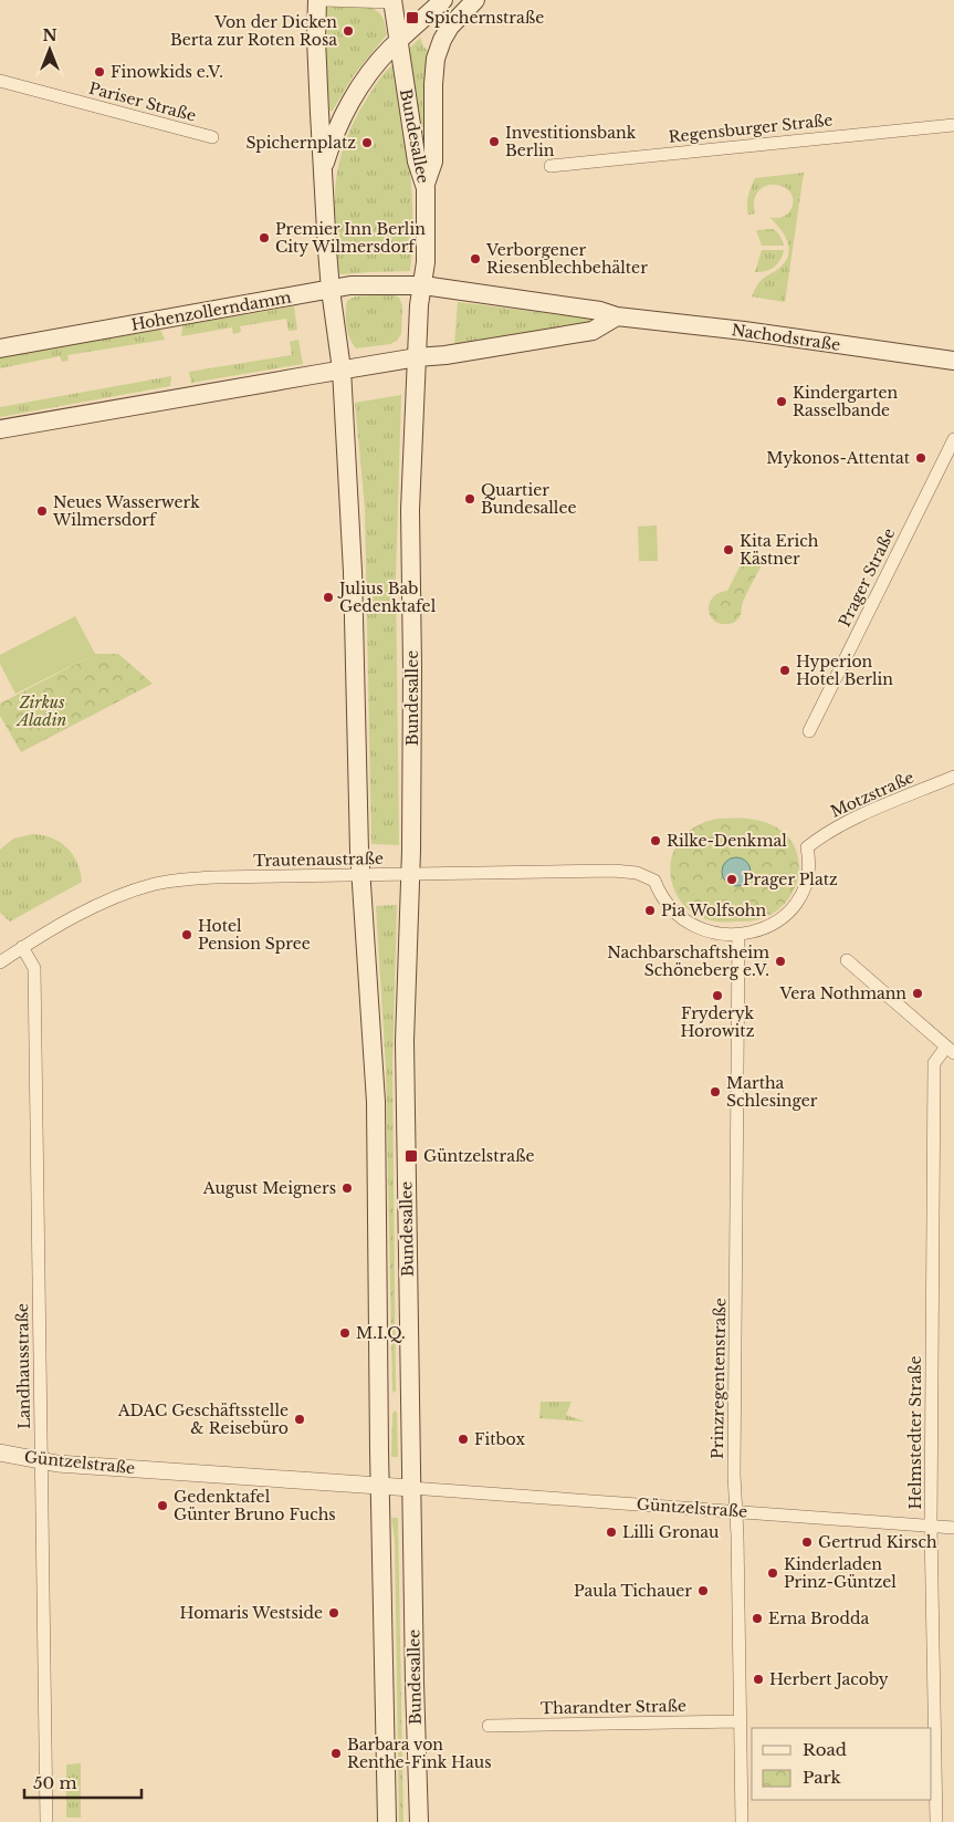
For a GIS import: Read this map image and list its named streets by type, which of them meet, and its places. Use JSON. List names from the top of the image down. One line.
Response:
{"streets":{"main road":["Bundesallee","Hohenzollerndamm","Nachodstraße"],"street":["Pariser Straße","Regensburger Straße","Prager Straße","Motzstraße","Trautenaustraße","Landhausstraße","Prinzregentenstraße","Helmstedter Straße","Güntzelstraße","Tharandter Straße"]},"crossings":[["Bundesallee","Hohenzollerndamm"],["Bundesallee","Nachodstraße"],["Bundesallee","Trautenaustraße"],["Bundesallee","Güntzelstraße"],["Hohenzollerndamm","Nachodstraße"],["Motzstraße","Trautenaustraße"],["Motzstraße","Prinzregentenstraße"],["Trautenaustraße","Landhausstraße"],["Trautenaustraße","Prinzregentenstraße"],["Landhausstraße","Güntzelstraße"],["Prinzregentenstraße","Güntzelstraße"],["Prinzregentenstraße","Tharandter Straße"],["Helmstedter Straße","Güntzelstraße"]],"parks":["Zirkus Aladin"],"places":{"transit":["Spichernstraße","Güntzelstraße"],"other":["Von der Dicken Berta zur Roten Rosa","Finowkids e.V.","Investitionsbank Berlin","Spichernplatz","Premier Inn Berlin City Wilmersdorf","Verborgener Riesenblechbehälter","Kindergarten Rasselbande","Mykonos-Attentat","Quartier Bundesallee","Neues Wasserwerk Wilmersdorf","Kita Erich Kästner","Julius Bab Gedenktafel","Hyperion Hotel Berlin","Rilke-Denkmal","Prager Platz","Pia Wolfsohn","Hotel Pension Spree","Nachbarschaftsheim Schöneberg e.V.","Vera Nothmann","Fryderyk Horowitz","Martha Schlesinger","August Meigners","M.I.Q.","ADAC Geschäftsstelle & Reisebüro","Fitbox","Gedenktafel Günter Bruno Fuchs","Lilli Gronau","Gertrud Kirsch","Kinderladen Prinz-Güntzel","Paula Tichauer","Homaris Westside","Erna Brodda","Herbert Jacoby","Barbara von Renthe-Fink Haus"]},"legend":["Road","Park"],"scale_bar":"50 m","north":"top"}
